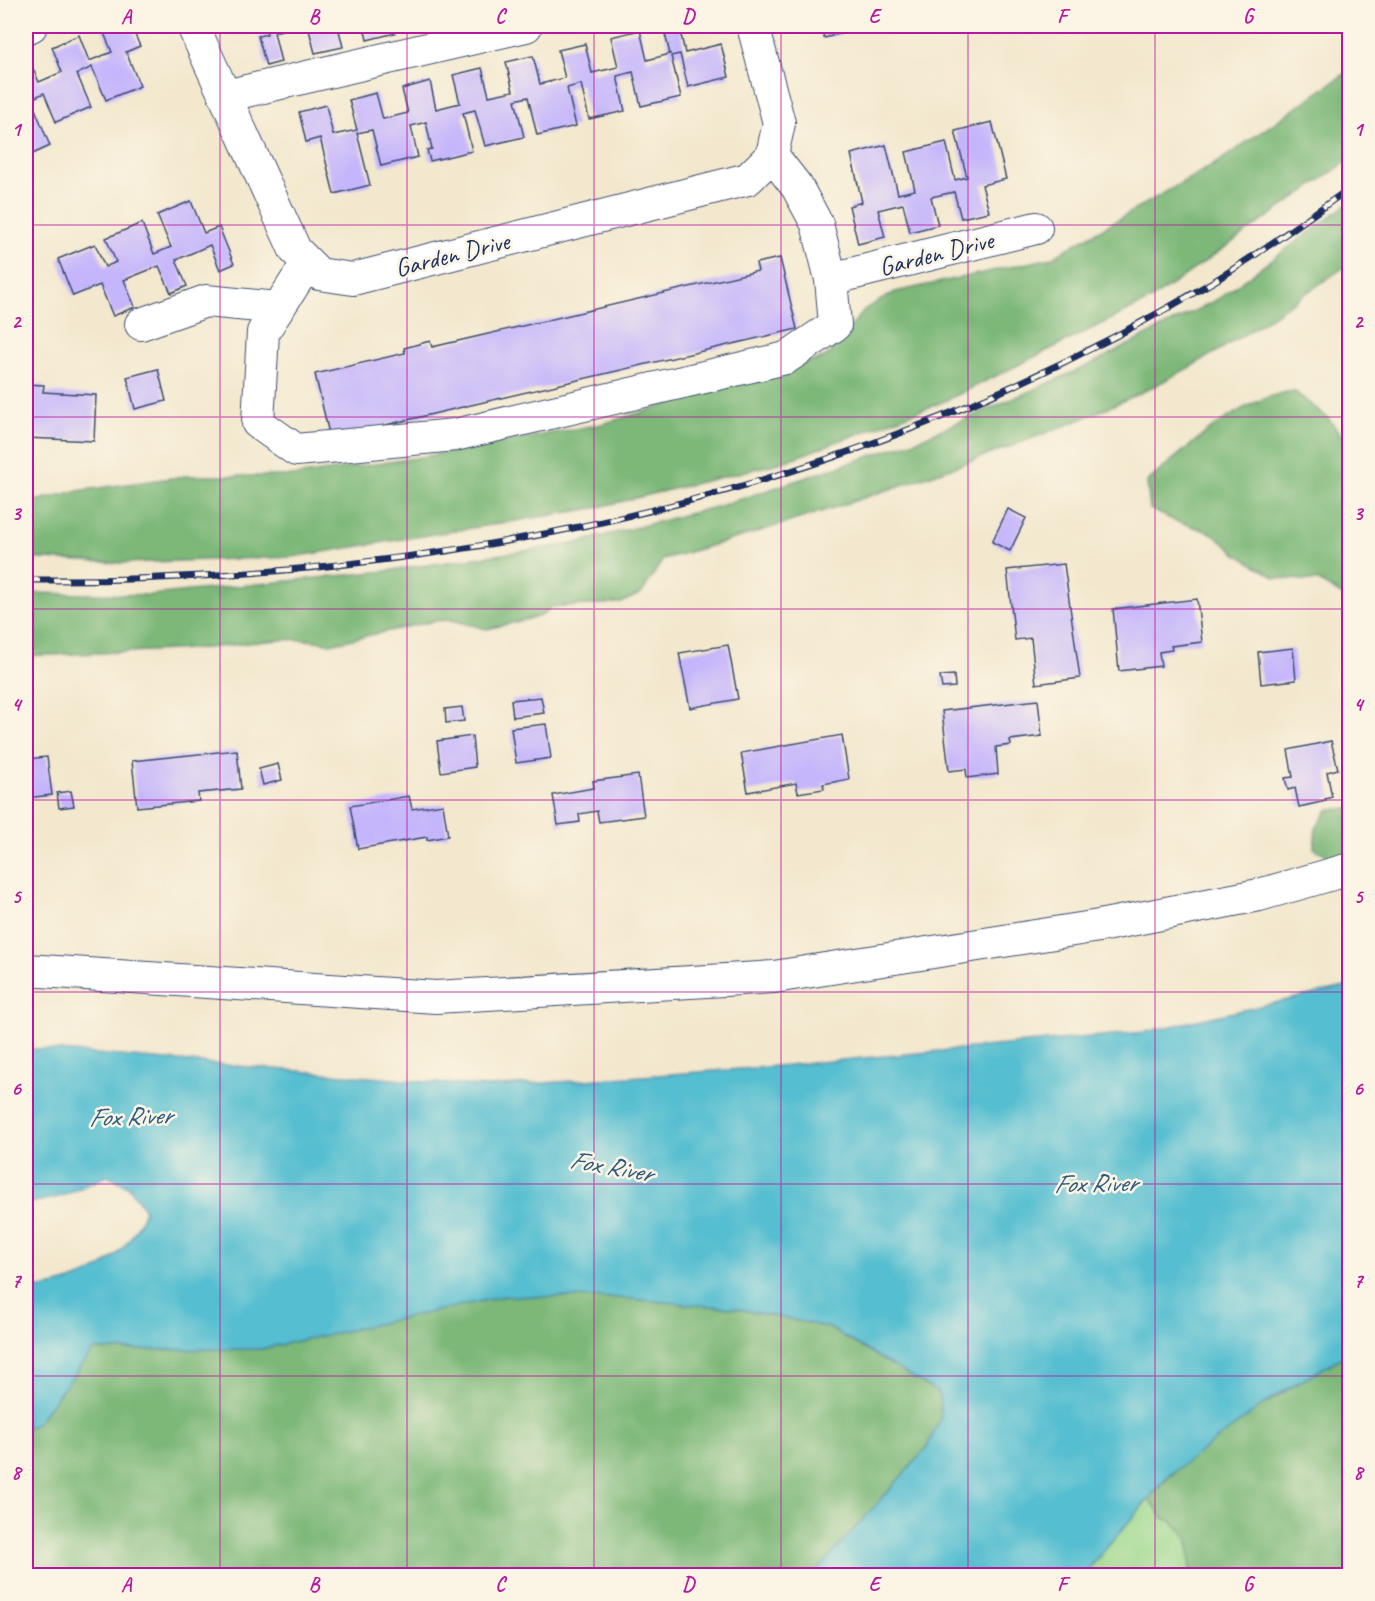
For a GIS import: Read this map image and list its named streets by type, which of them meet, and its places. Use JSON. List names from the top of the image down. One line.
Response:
{"streets":{"street":["Garden Drive"]},"water":["Fox River"],"grid":{"columns":["A","B","C","D","E","F","G"],"rows":["1","2","3","4","5","6","7","8"]}}
